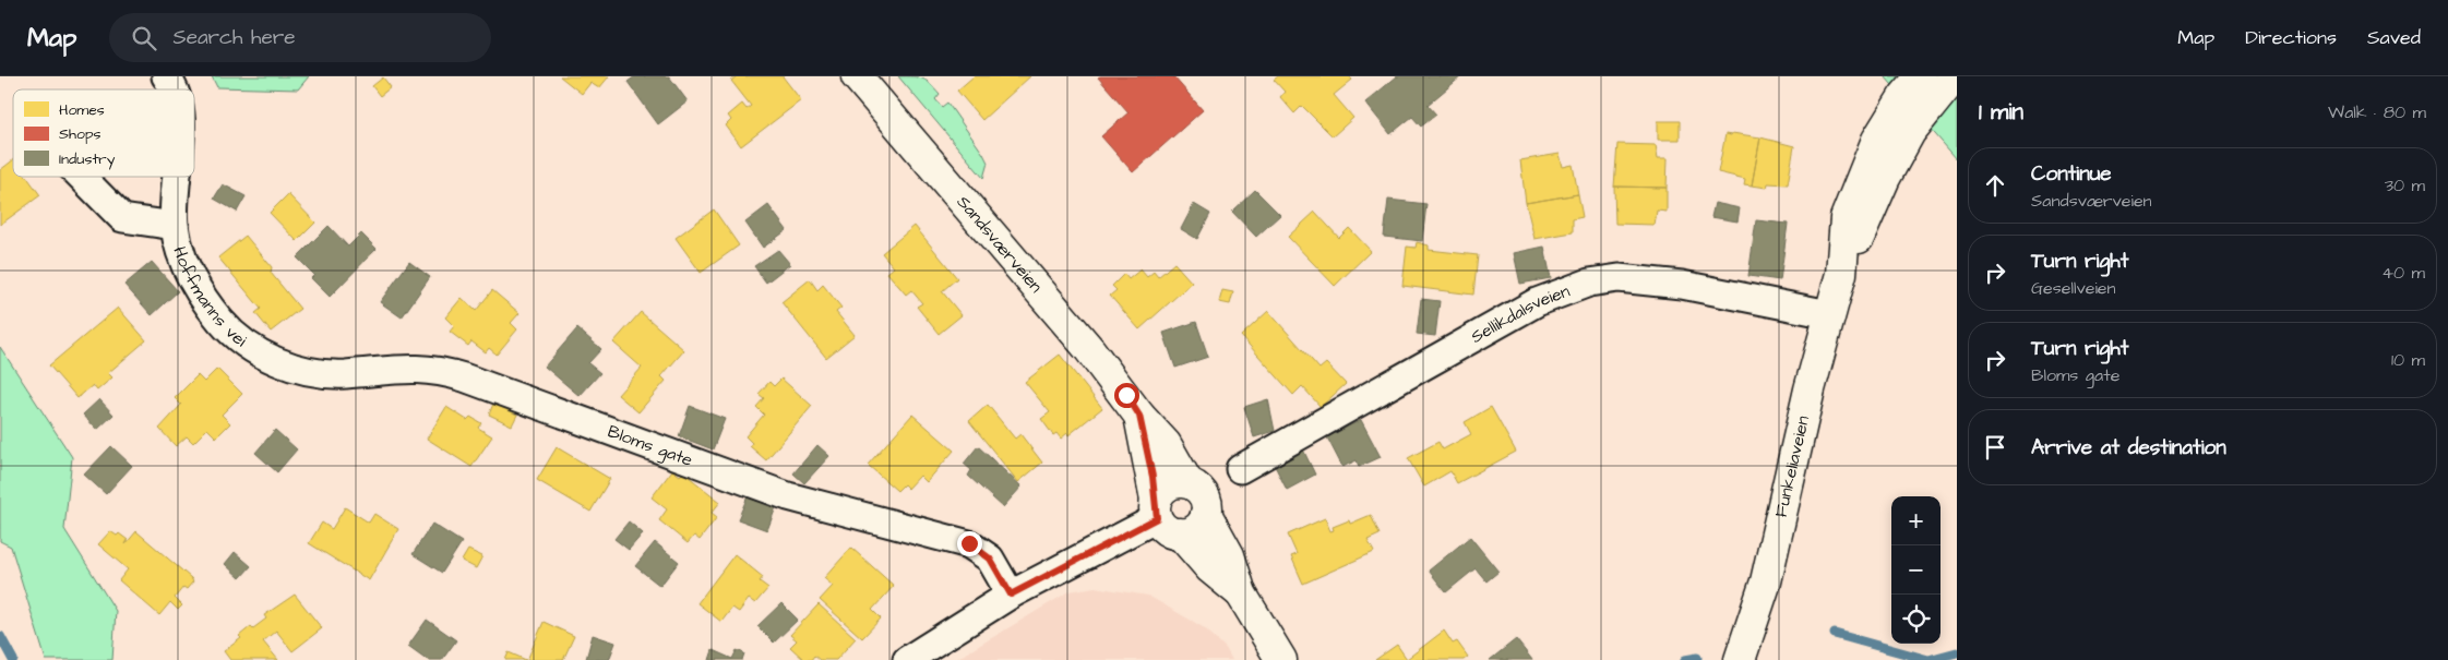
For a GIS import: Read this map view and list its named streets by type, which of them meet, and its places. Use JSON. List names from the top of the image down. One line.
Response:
{"streets":{"street":["Sandsværveien","Hoffmanns vei","Sellikdalsveien","Bloms gate","Funkeliaveien"]},"crossings":[["Hoffmanns vei","Bloms gate"],["Sellikdalsveien","Funkeliaveien"]],"legend":["Homes","Shops","Industry"],"page":{"header":"Map","search":"Search here","nav":["Map","Directions","Saved"],"heading":["1 min","Walk · 80 m"],"list":[["Continue","Sandsværveien","30 m"],["Turn right","Gesellveien","40 m"],["Turn right","Bloms gate","10 m"],"Arrive at destination"],"map_buttons":["+","−"]}}
